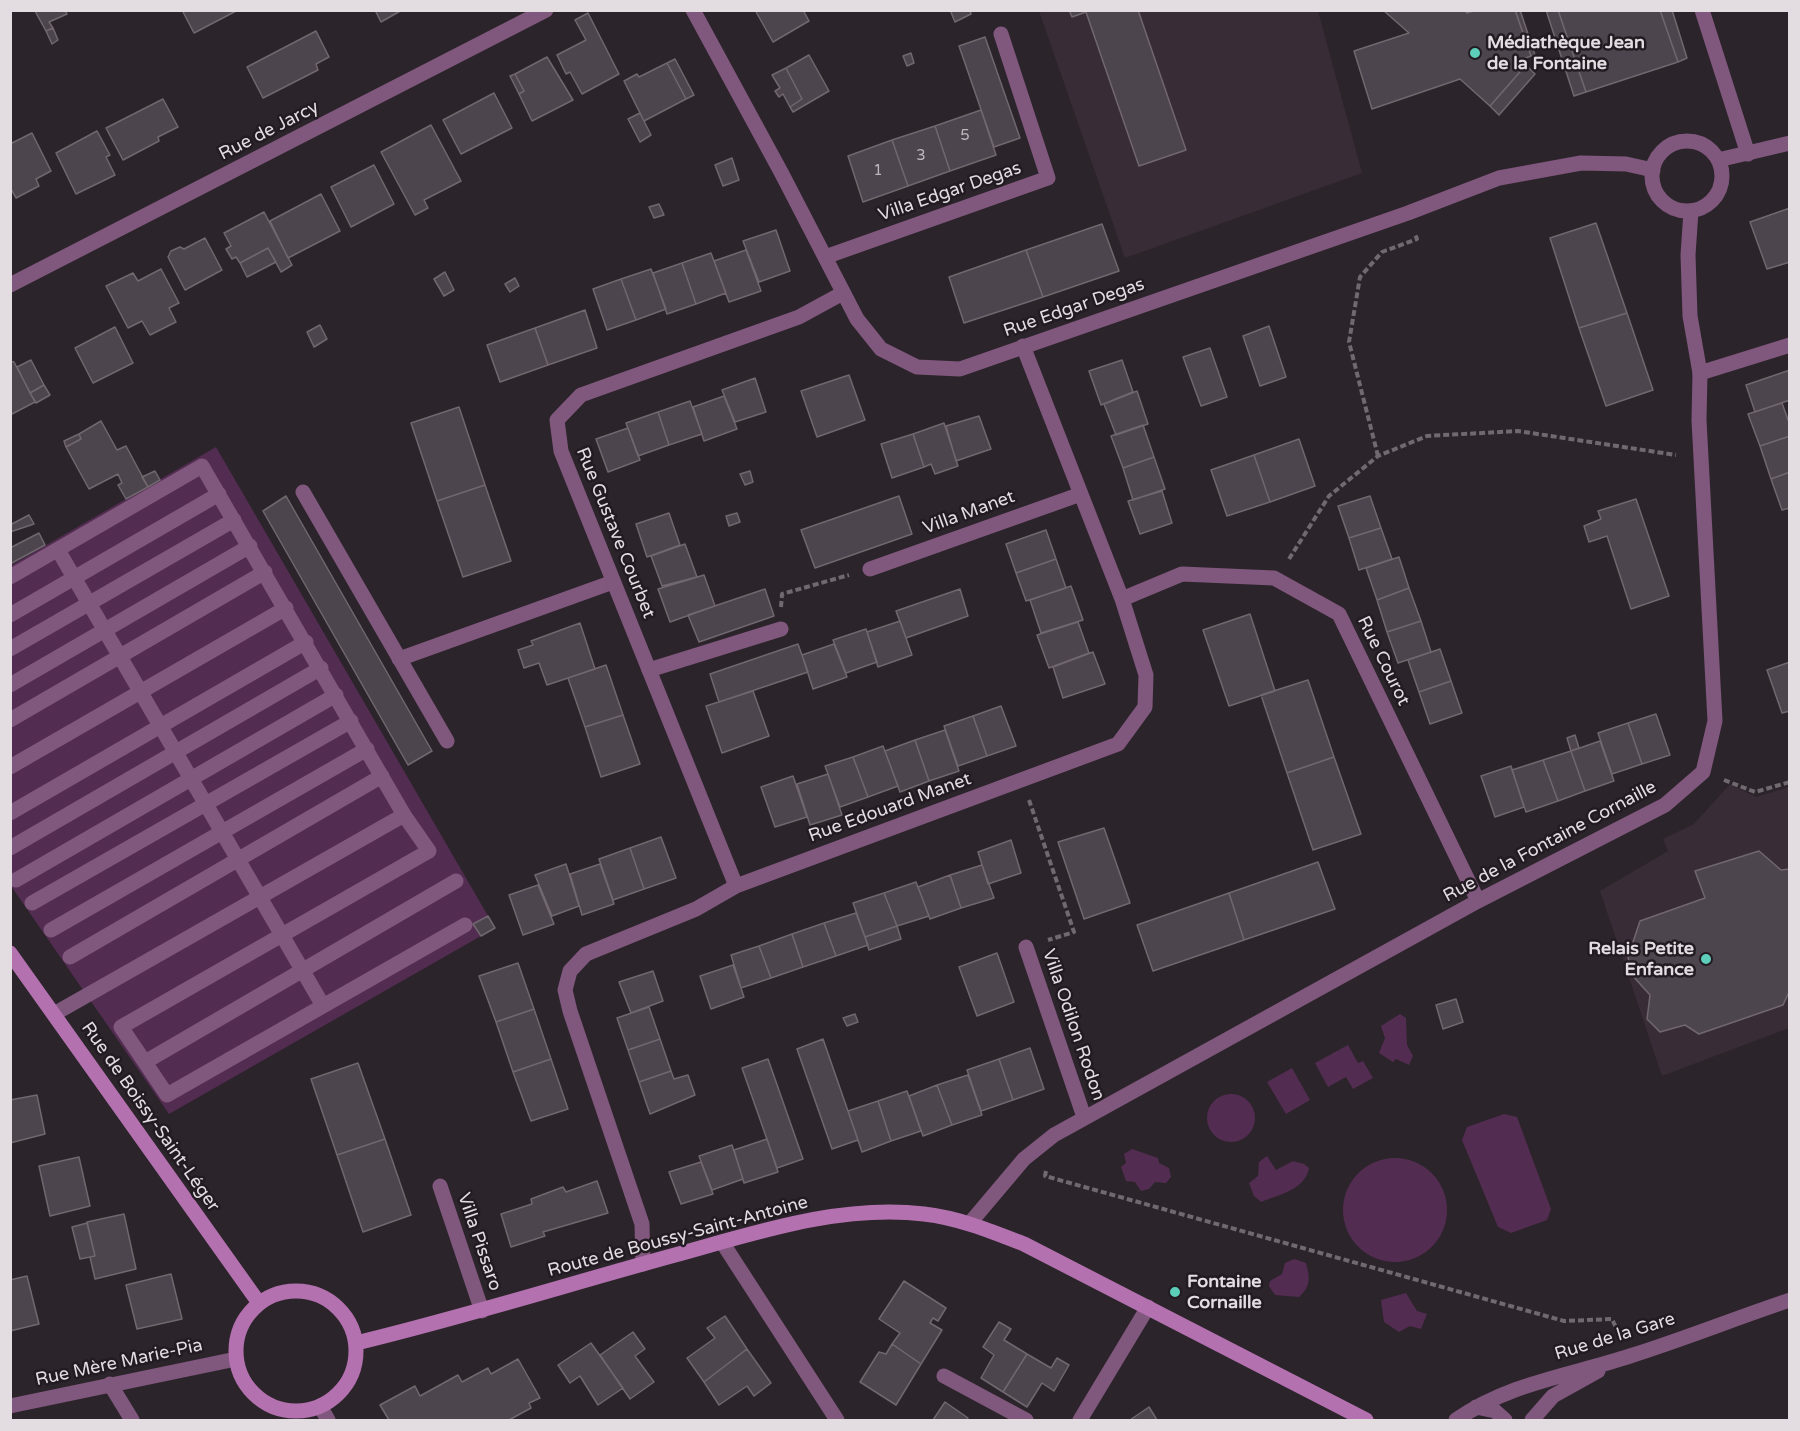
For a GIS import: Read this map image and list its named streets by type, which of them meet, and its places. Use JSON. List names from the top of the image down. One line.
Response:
{"streets":{"main road":["Rue de Boissy-Saint-Léger","Route de Boussy-Saint-Antoine"],"street":["Rue de Jarcy","Villa Edgar Degas","Rue Edgar Degas","Villa Manet","Rue Gustave Courbet","Rue Courot","Rue Edouard Manet","Rue de la Fontaine Cornaille","Villa Odilon Rodon","Villa Pissaro","Rue de la Gare","Rue Mère Marie-Pia"]},"crossings":[["Villa Edgar Degas","Rue Edgar Degas"],["Rue Edgar Degas","Rue Gustave Courbet"],["Rue Edgar Degas","Rue Edouard Manet"],["Villa Manet","Rue Edouard Manet"],["Rue Gustave Courbet","Rue Edouard Manet"],["Rue Courot","Rue Edouard Manet"],["Rue Courot","Rue de la Fontaine Cornaille"],["Rue Edouard Manet","Route de Boussy-Saint-Antoine"],["Rue de la Fontaine Cornaille","Villa Odilon Rodon"],["Rue de la Fontaine Cornaille","Route de Boussy-Saint-Antoine"],["Rue de Boissy-Saint-Léger","Route de Boussy-Saint-Antoine"],["Rue de Boissy-Saint-Léger","Rue Mère Marie-Pia"],["Route de Boussy-Saint-Antoine","Villa Pissaro"],["Route de Boussy-Saint-Antoine","Rue Mère Marie-Pia"]],"places":["Médiathèque Jean de la Fontaine","Relais Petite Enfance","Fontaine Cornaille"],"house_numbers":["5","3","1"]}
